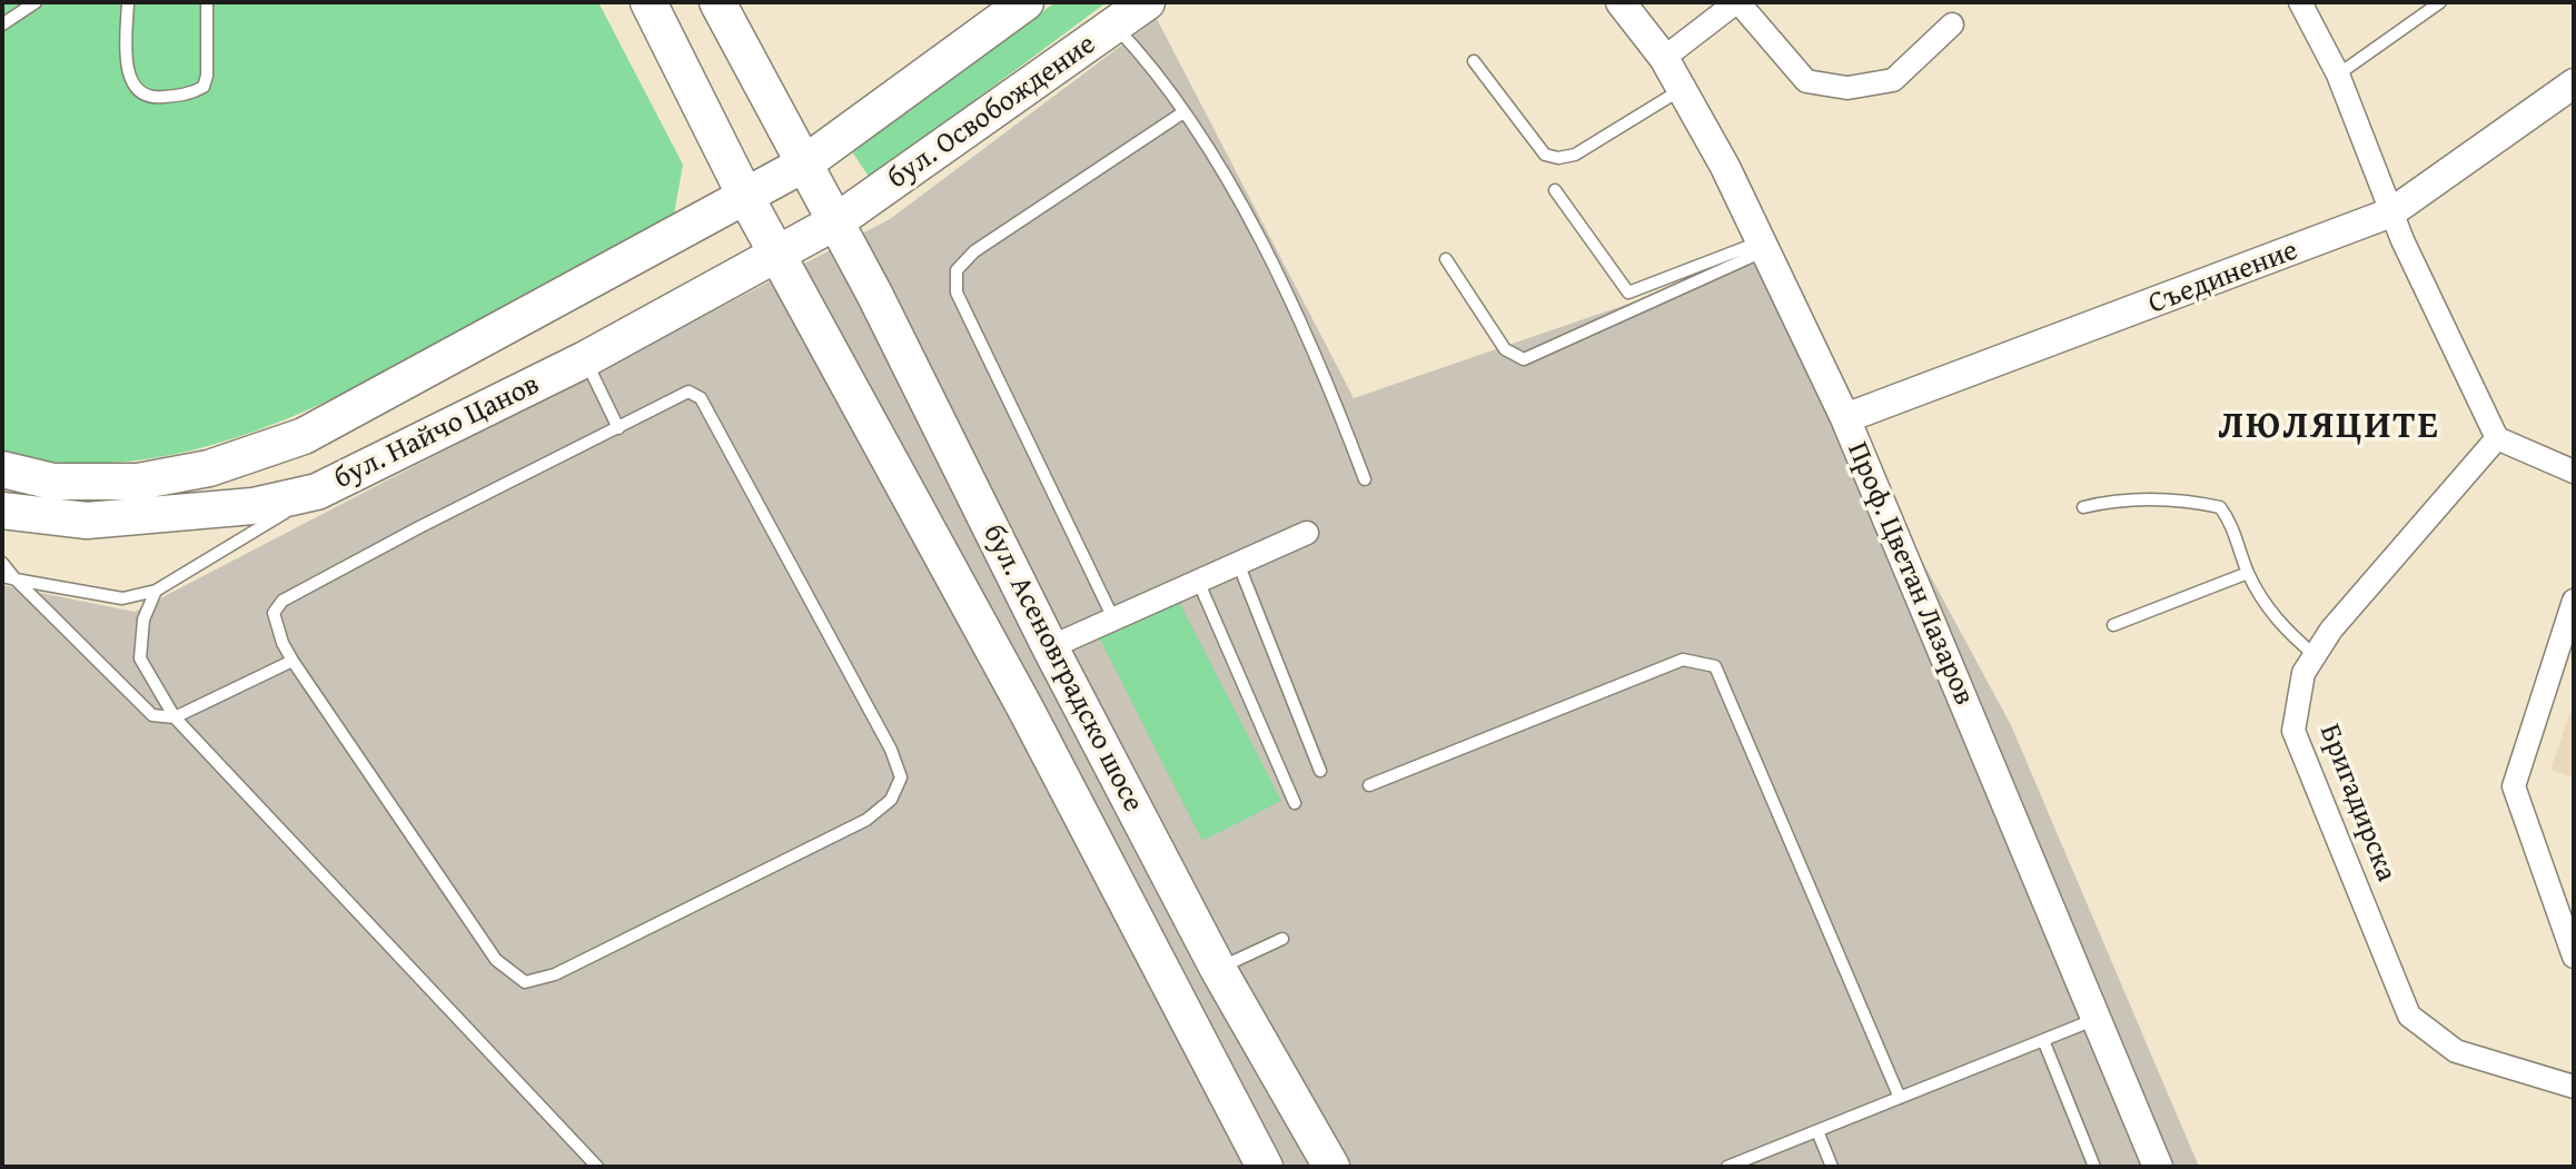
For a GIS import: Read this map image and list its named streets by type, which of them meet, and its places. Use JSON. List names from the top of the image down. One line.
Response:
{"streets":{"main road":["бул. Освобождение","бул. Найчо Цанов","бул. Асеновградско шосе"],"street":["Съединение","Проф. Цветан Лазаров","Бригадирска"]},"crossings":[["бул. Освобождение","бул. Найчо Цанов"],["бул. Освобождение","бул. Асеновградско шосе"],["Съединение","Проф. Цветан Лазаров"],["бул. Найчо Цанов","бул. Асеновградско шосе"]],"districts":["ЛЮЛЯЦИТЕ"]}
